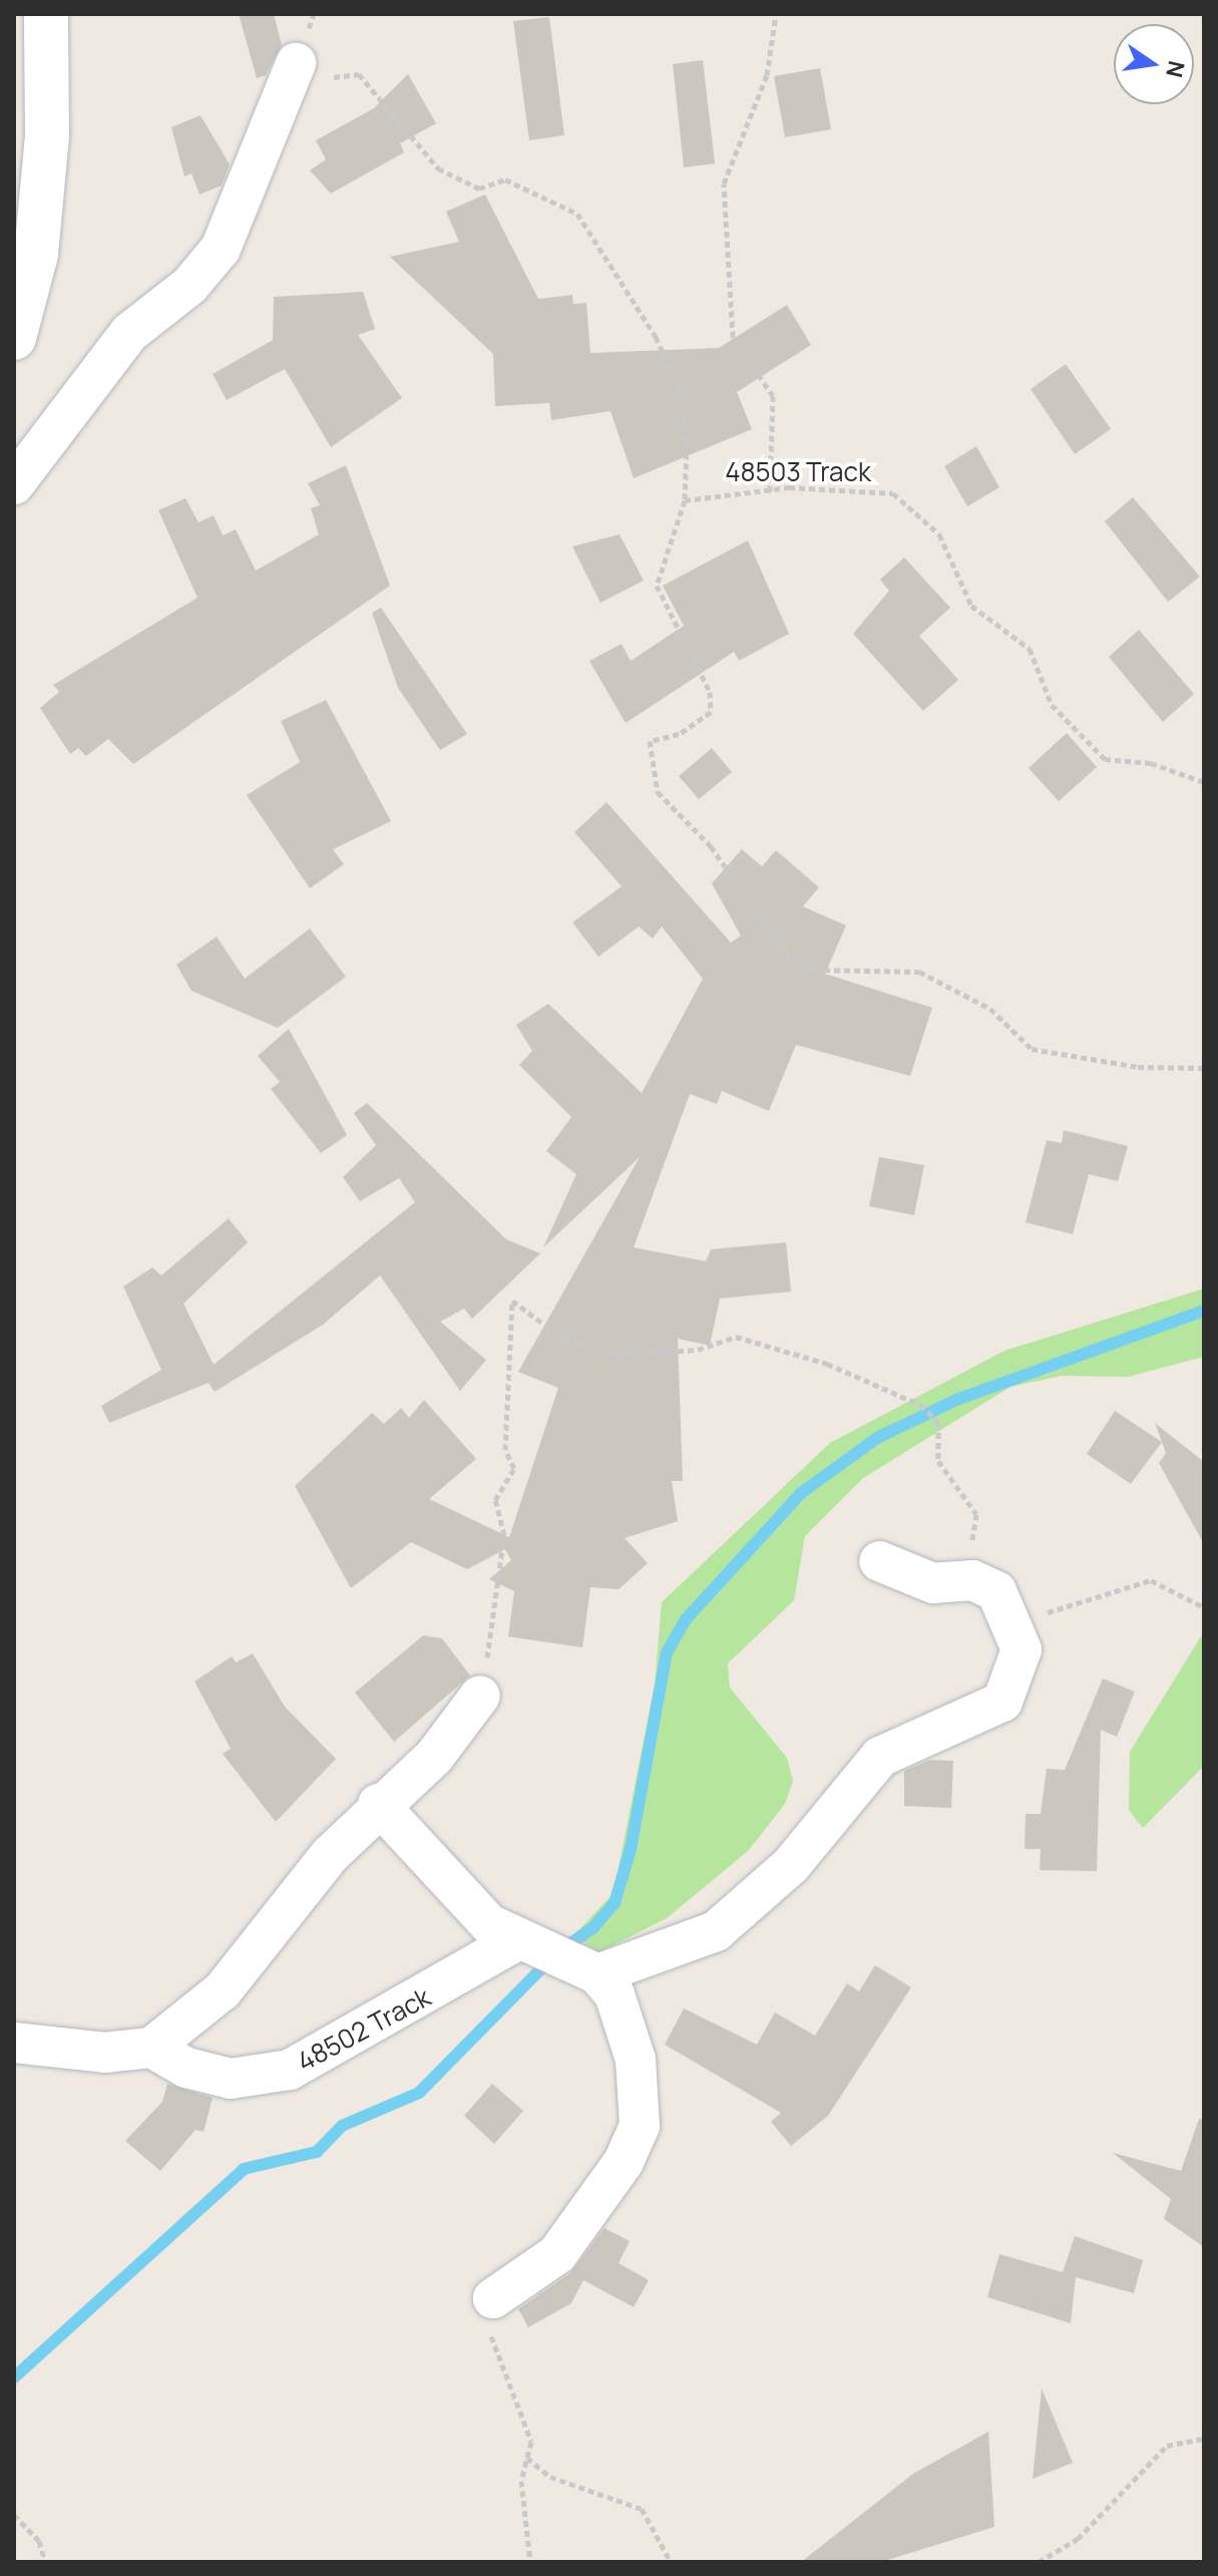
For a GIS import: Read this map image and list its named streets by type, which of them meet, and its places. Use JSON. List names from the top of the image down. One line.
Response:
{"streets":{"street":["48502 Track"],"path":["48503 Track"]},"north":"right"}
